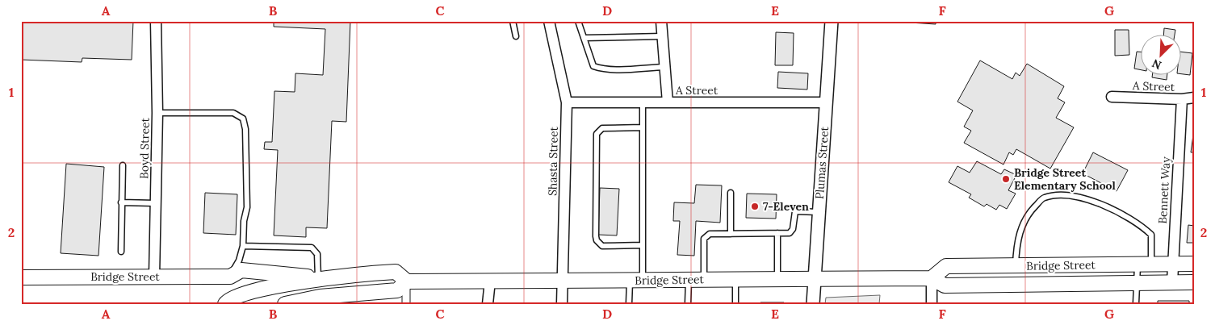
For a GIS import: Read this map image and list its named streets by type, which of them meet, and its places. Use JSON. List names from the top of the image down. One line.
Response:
{"streets":{"main road":["Bridge Street"],"street":["A Street","Boyd Street","Shasta Street","Plumas Street","Bennett Way"]},"crossings":[["A Street","Shasta Street"],["A Street","Plumas Street"],["A Street","Bennett Way"],["Boyd Street","Bridge Street"],["Shasta Street","Bridge Street"],["Plumas Street","Bridge Street"],["Bennett Way","Bridge Street"]],"places":["Bridge Street Elementary School","7-Eleven"],"north":"bottom left","grid":{"columns":["A","B","C","D","E","F","G"],"rows":["1","2"]}}
